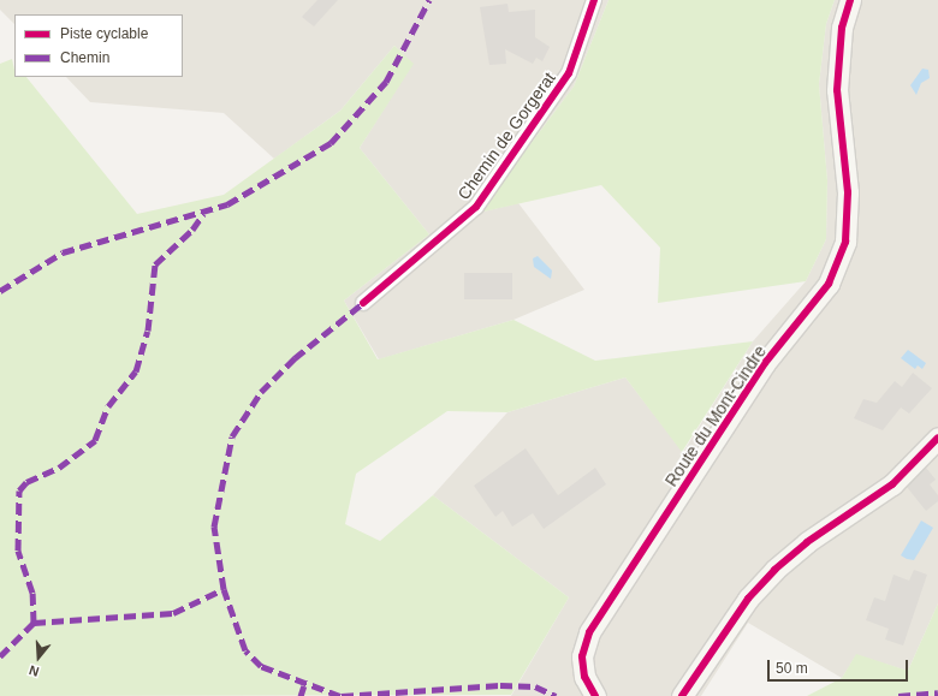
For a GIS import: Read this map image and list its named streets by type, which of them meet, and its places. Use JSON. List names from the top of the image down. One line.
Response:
{"streets":{"street":["Chemin de Gorgerat","Route du Mont-Cindre"]},"legend":["Piste cyclable","Chemin"],"scale_bar":"50 m","north":"bottom"}
